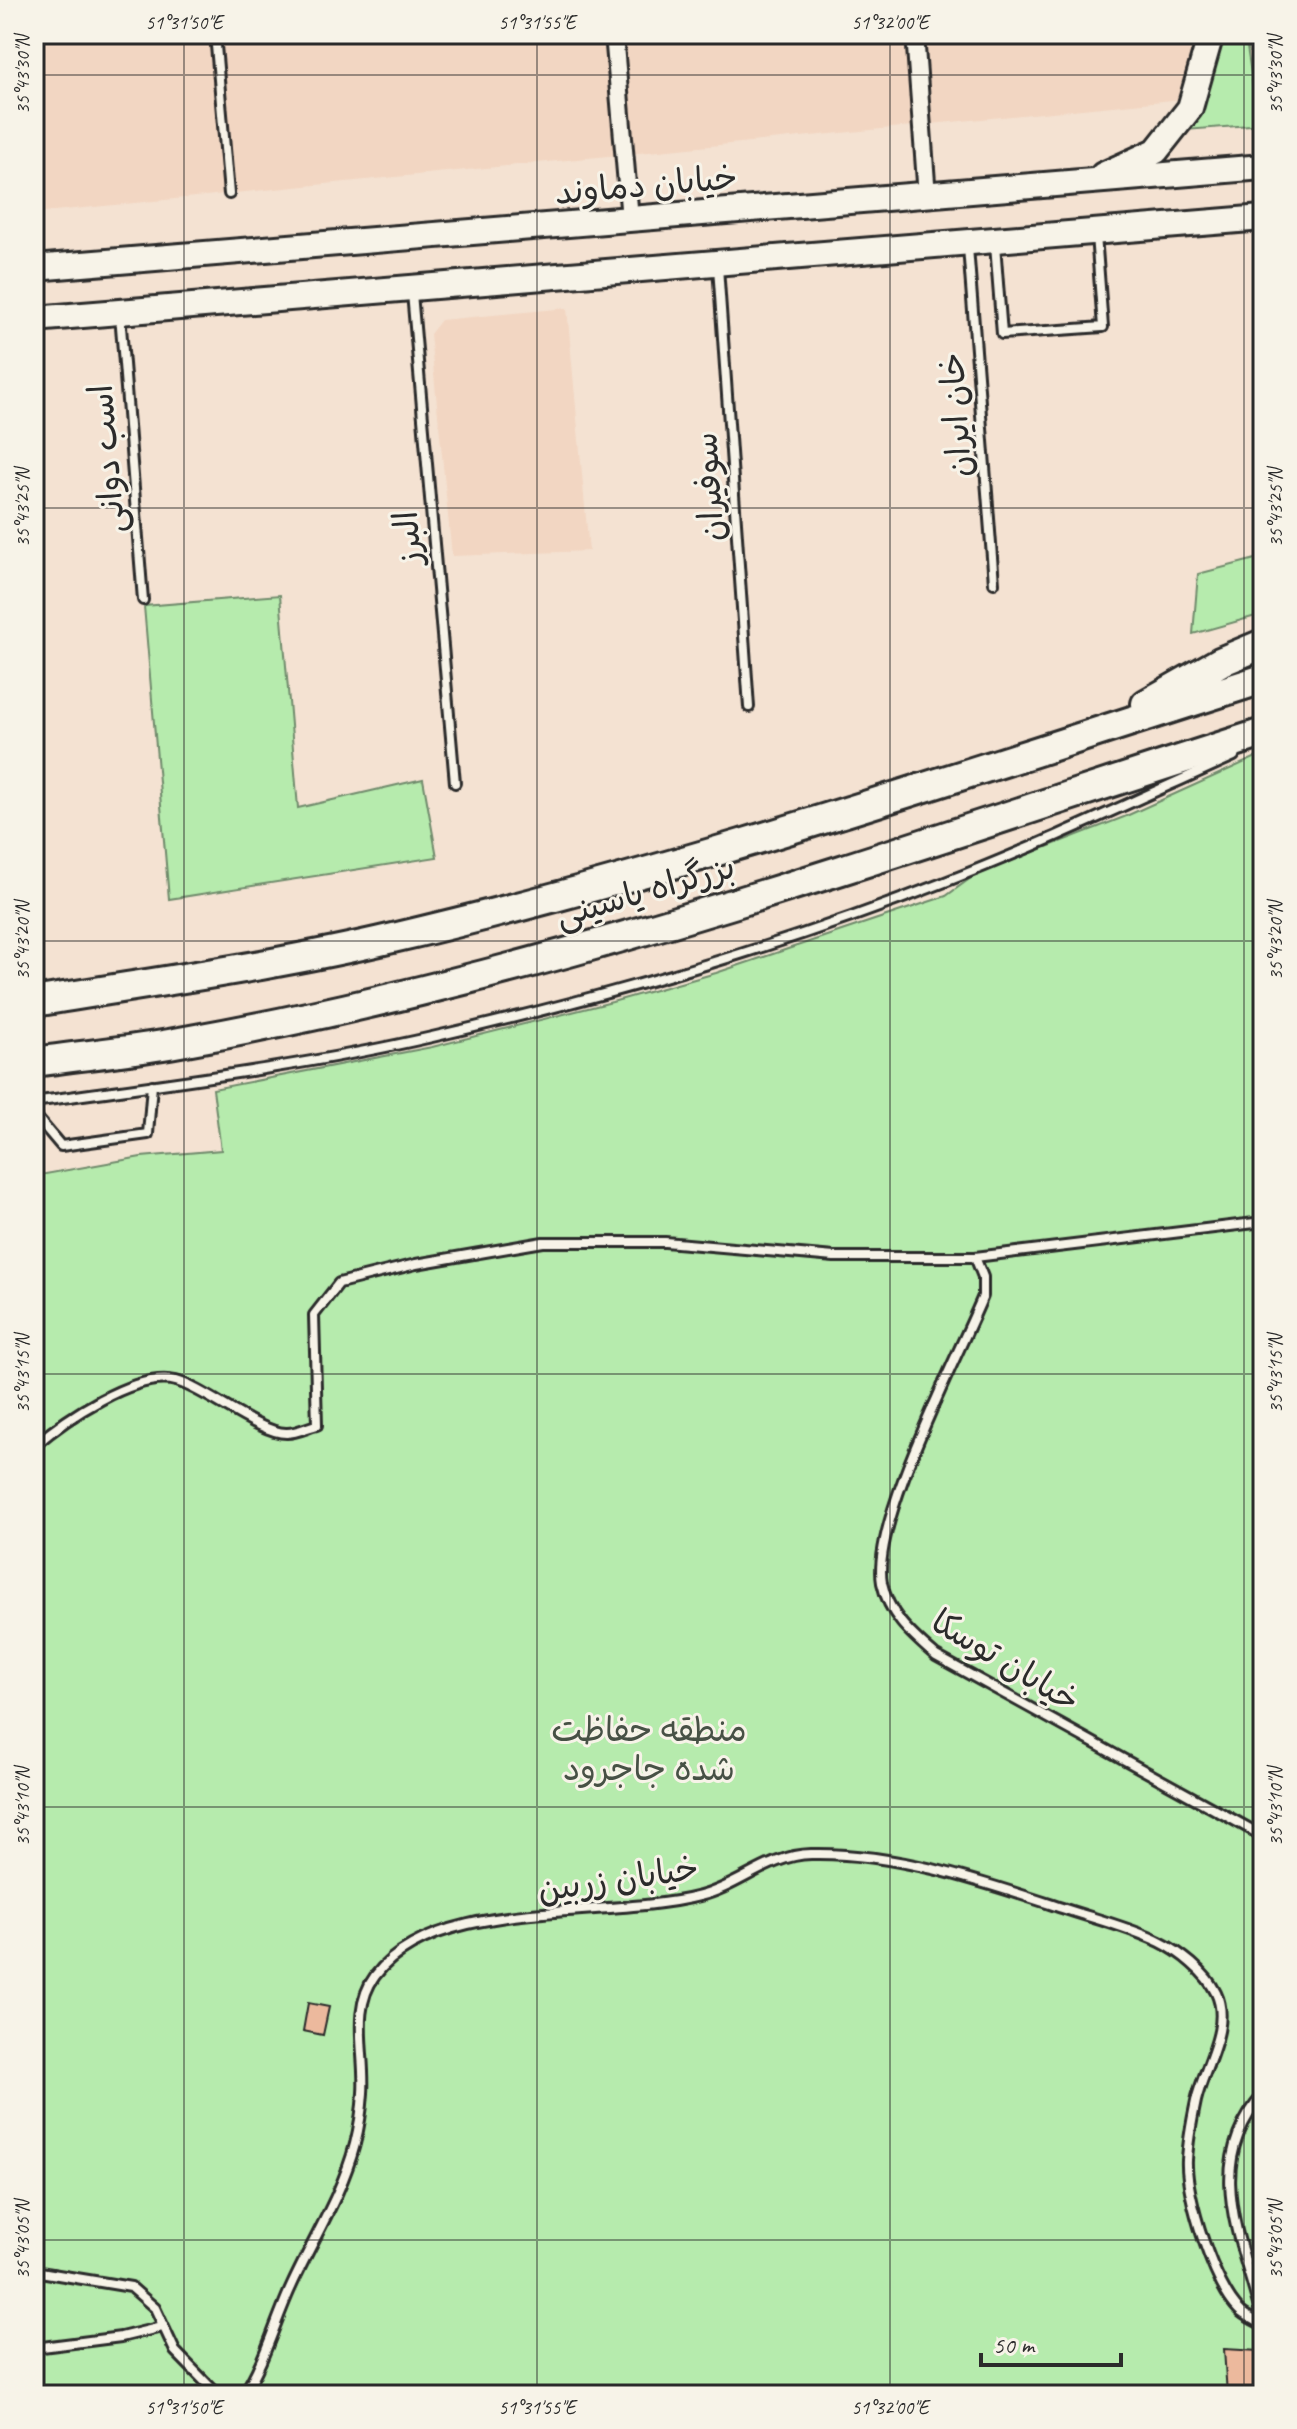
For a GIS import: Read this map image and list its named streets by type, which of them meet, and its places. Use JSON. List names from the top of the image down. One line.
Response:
{"streets":{"highway":["بزرگراه یاسینی"],"main road":["خیابان دماوند"],"lane":["خان ایران","اسب دوانی","سوفیران","البرز","خیابان توسکا","خیابان زربین"]},"parks":["منطقه حفاظت شده جاجرود"],"scale_bar":"50 m","coordinates":["51°31'50\"E","51°31'55\"E","51°32'00\"E","35°43'30\"N","35°43'25\"N","35°43'20\"N","35°43'15\"N","35°43'10\"N","35°43'05\"N"]}
